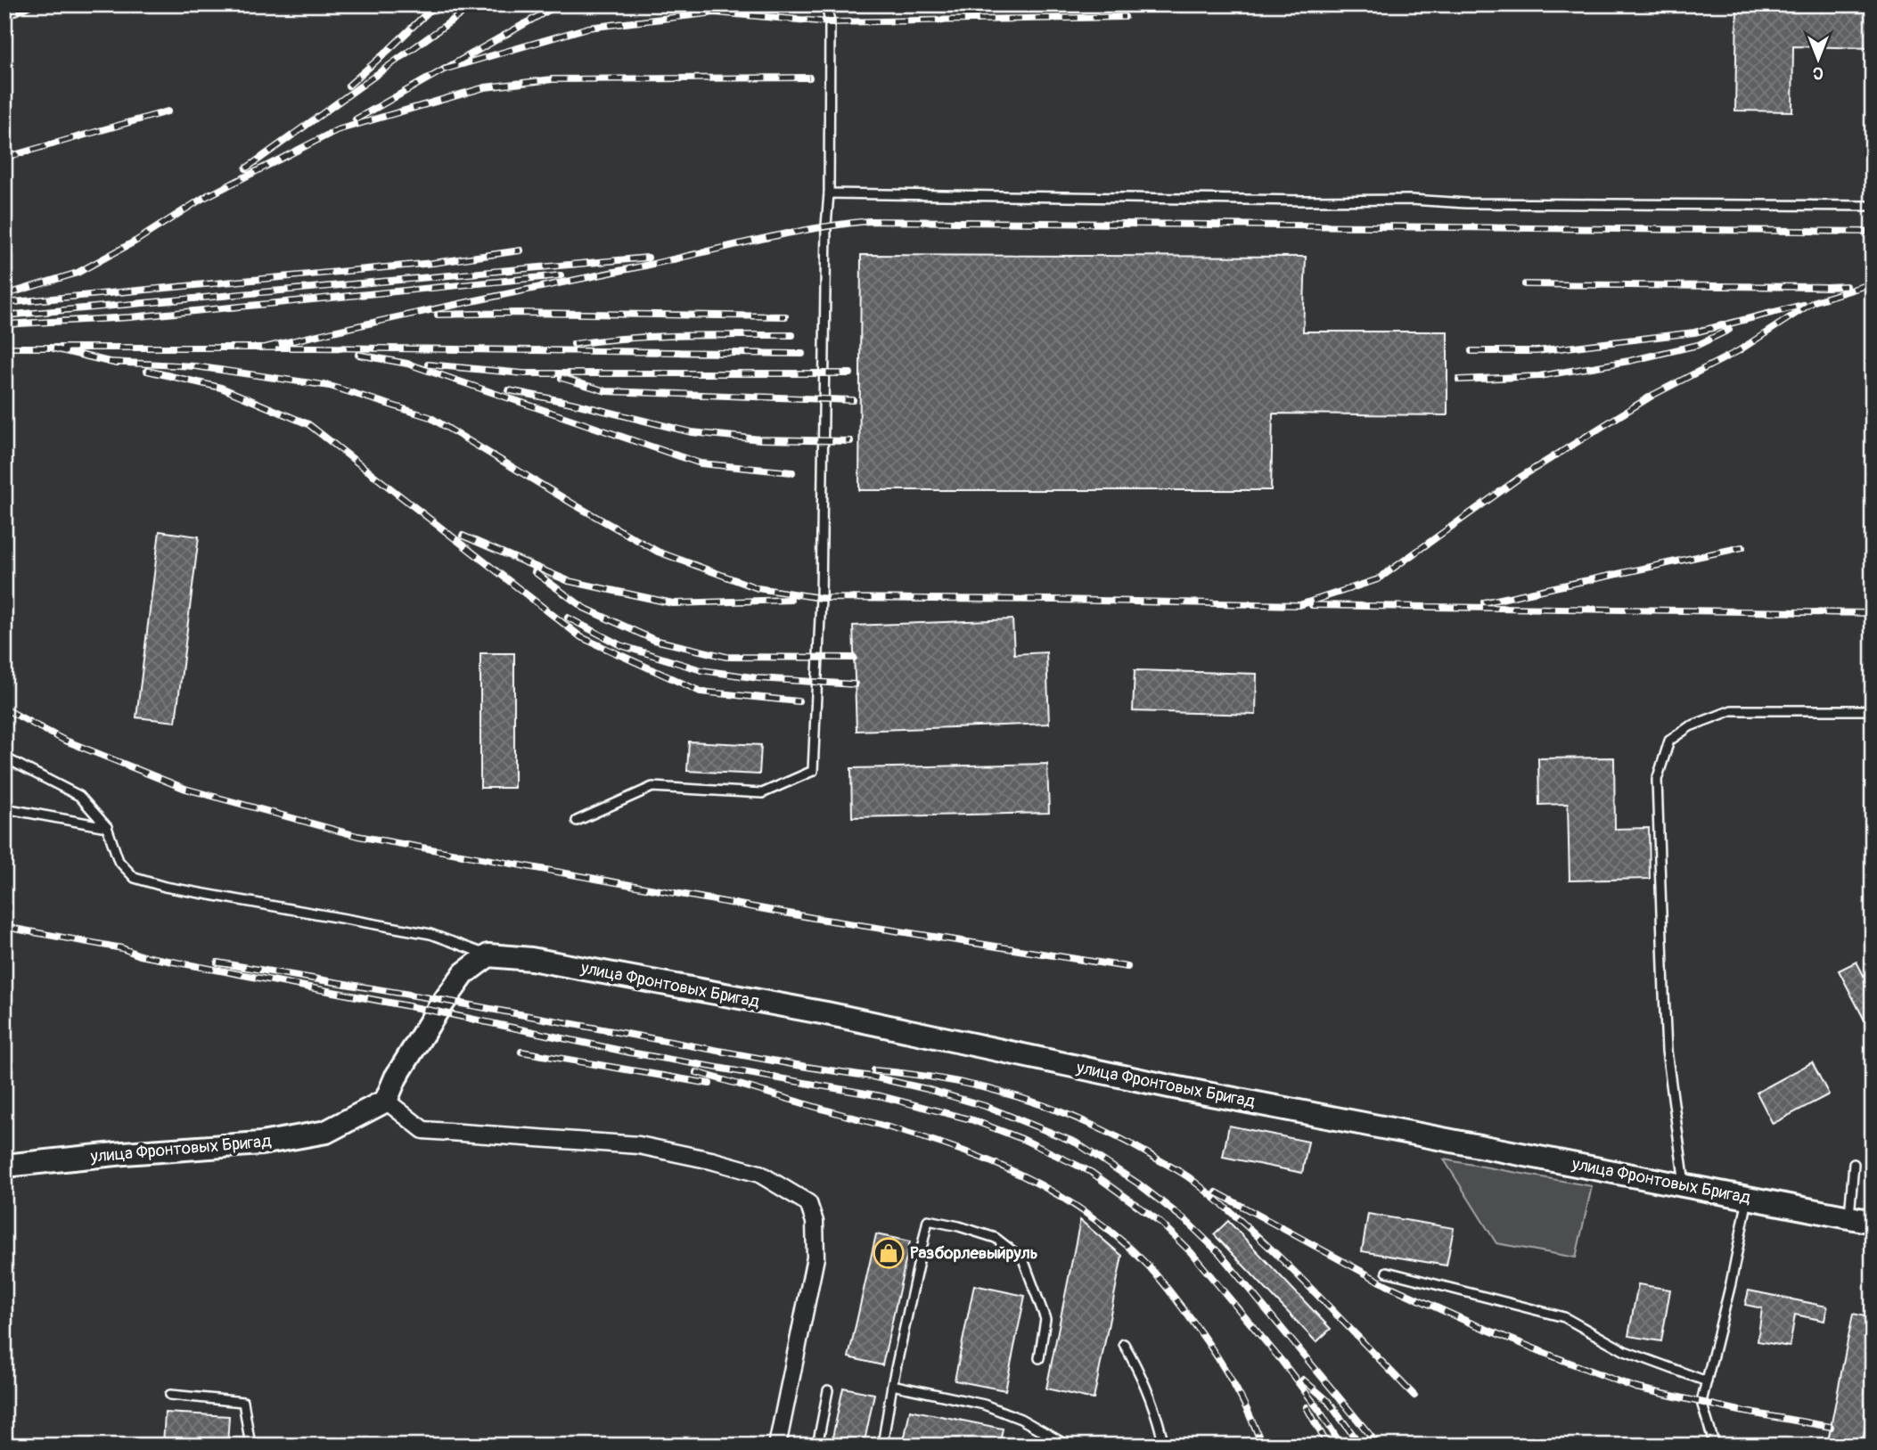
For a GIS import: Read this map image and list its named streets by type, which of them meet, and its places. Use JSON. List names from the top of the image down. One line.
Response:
{"streets":{"main road":["улица Фронтовых Бригад"]},"places":{"shop":["Разборлевыйруль"]},"north":"bottom"}
